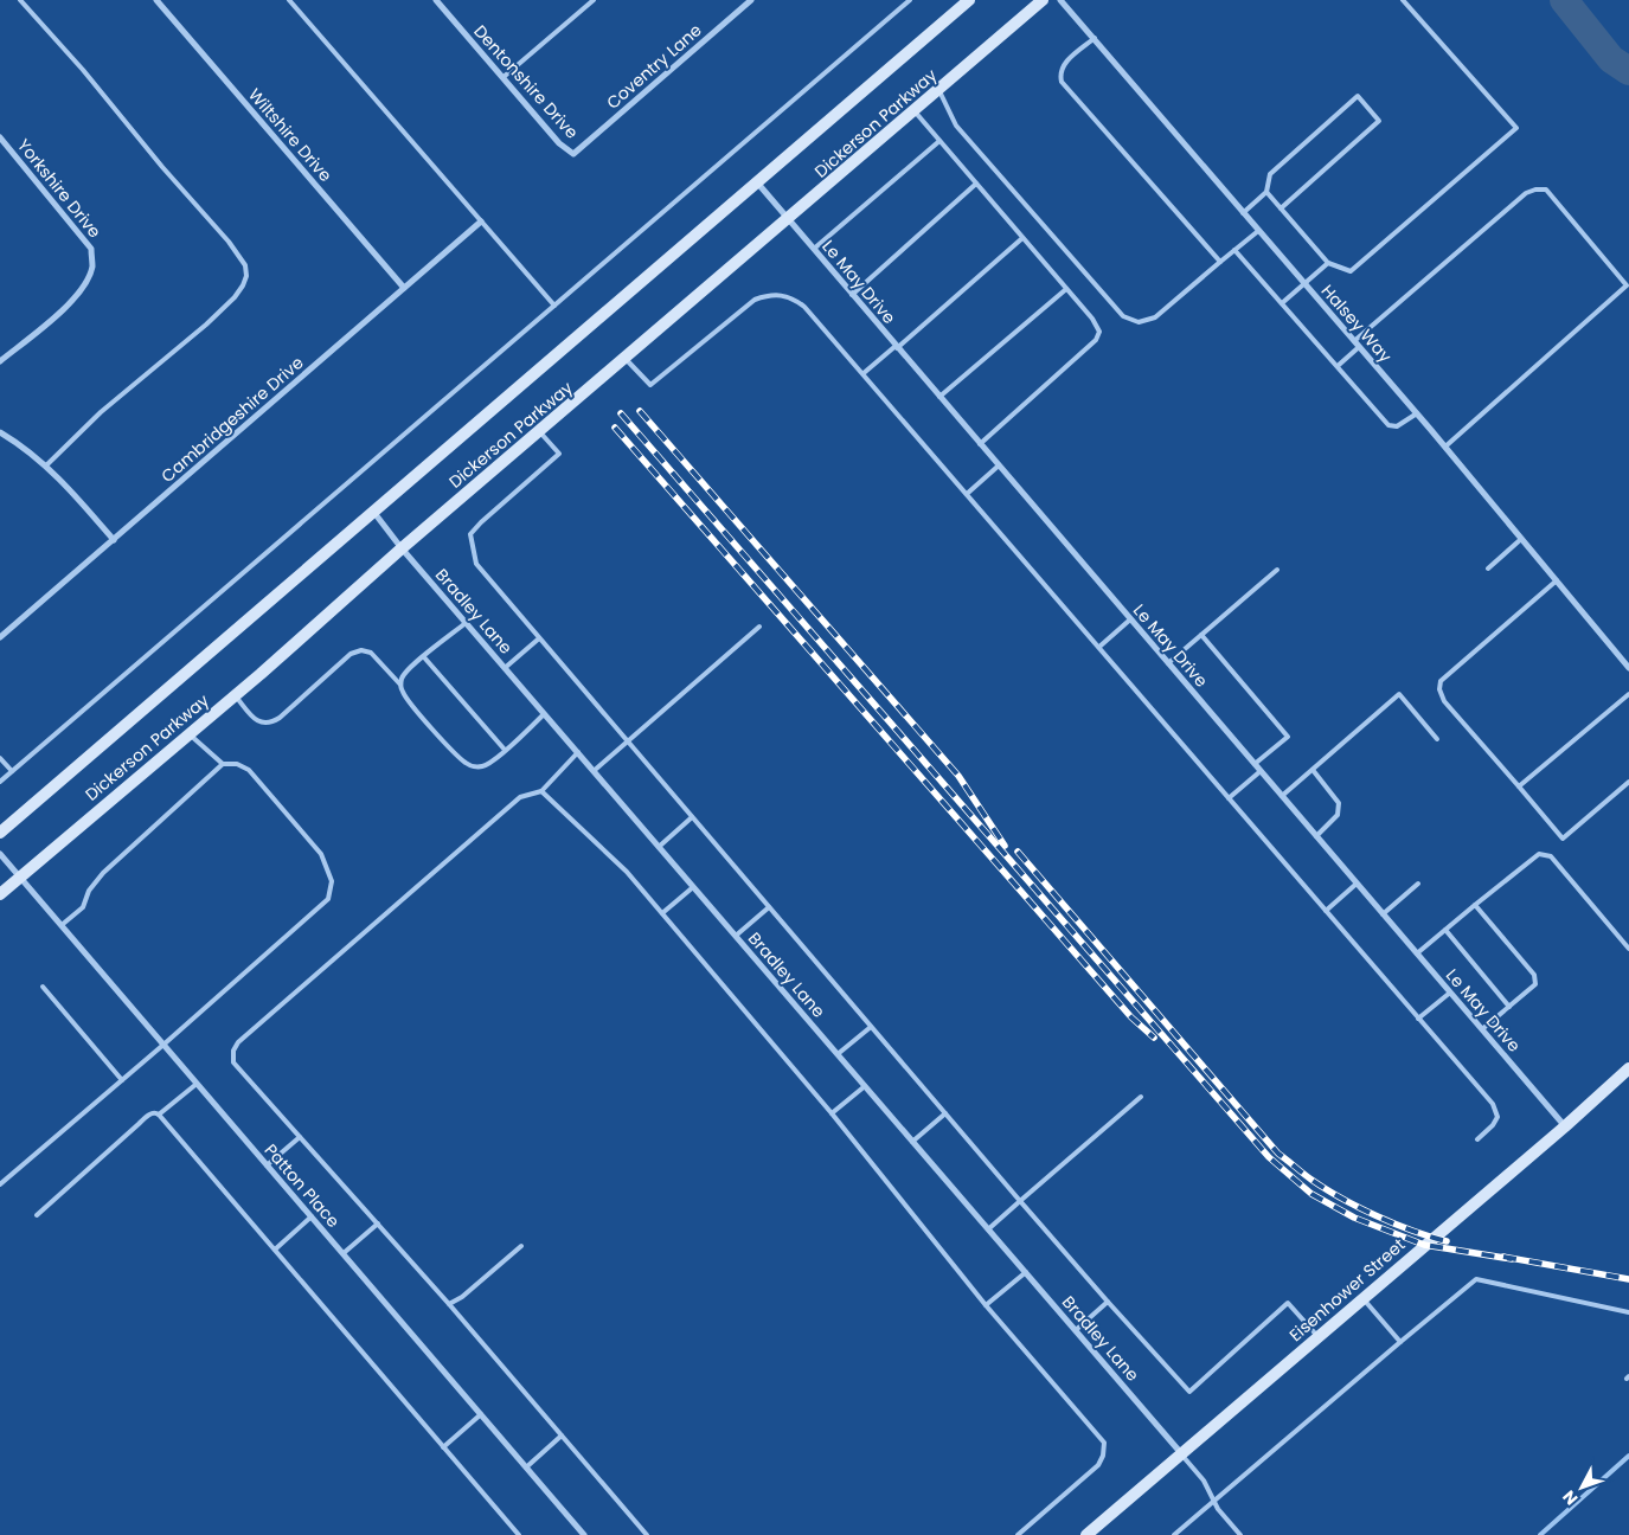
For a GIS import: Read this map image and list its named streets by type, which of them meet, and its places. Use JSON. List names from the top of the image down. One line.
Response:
{"streets":{"main road":["Dickerson Parkway","Eisenhower Street"],"street":["Coventry Lane","Dentonshire Drive","Wiltshire Drive","Yorkshire Drive","Le May Drive","Halsey Way","Cambridgeshire Drive","Bradley Lane","Patton Place"]},"crossings":[["Coventry Lane","Dentonshire Drive"],["Dickerson Parkway","Le May Drive"],["Dickerson Parkway","Bradley Lane"],["Dickerson Parkway","Patton Place"],["Wiltshire Drive","Cambridgeshire Drive"],["Le May Drive","Eisenhower Street"],["Bradley Lane","Eisenhower Street"]],"north":"bottom left"}
